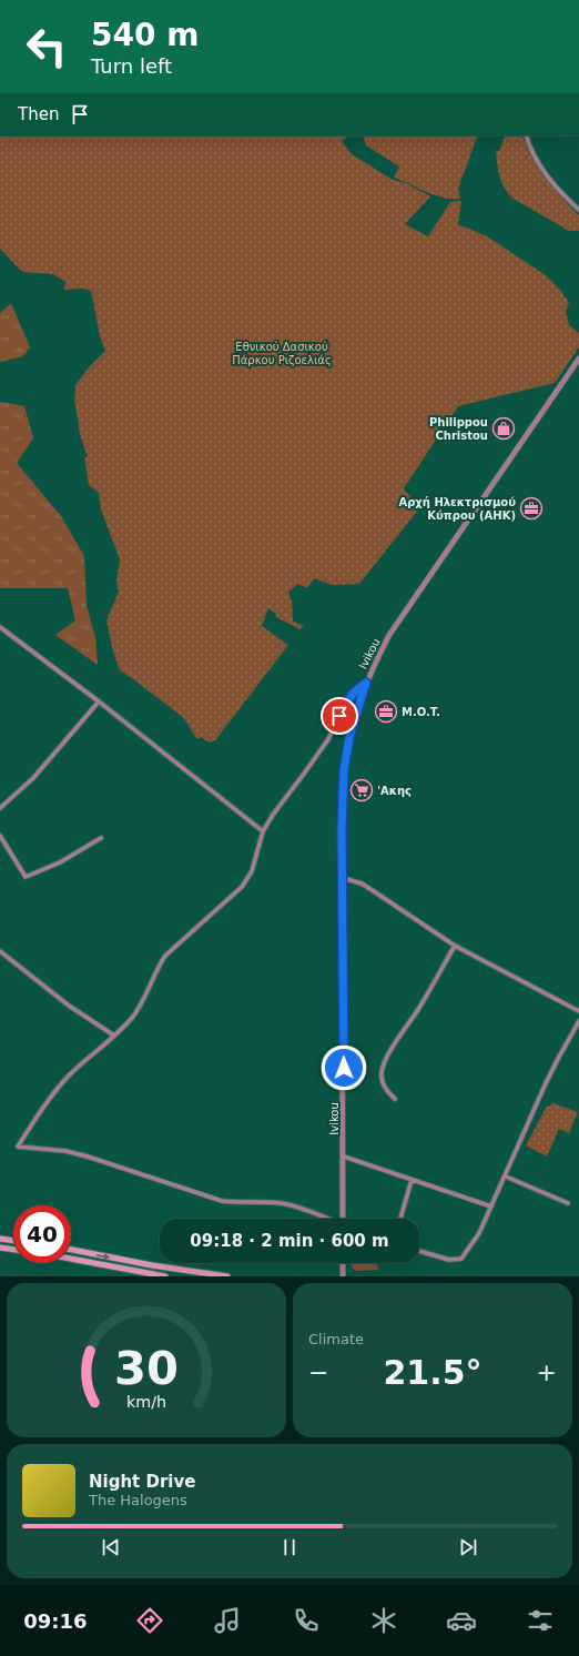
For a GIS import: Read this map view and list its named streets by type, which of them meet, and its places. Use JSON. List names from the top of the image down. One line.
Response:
{"streets":{"street":["Ivikou"]},"parks":["Εθνικού Δασικού Πάρκου Ριζοελιάς"],"places":{"shop":["Philippou Christou"],"office":["Αρχή Ηλεκτρισμού Κύπρου (ΑΗΚ)","M.O.T."],"supermarket":["'Ακης"]},"page":{"turn":["540 m","Turn left"],"then":"Then","limit":"40","trip":"09:18 · 2 min · 600 m","tile":"Climate","heat":["−","21.5°","+"],"song":["Night Drive","The Halogens"],"tabs":"09:16","gauge":["30","km/h"]}}
